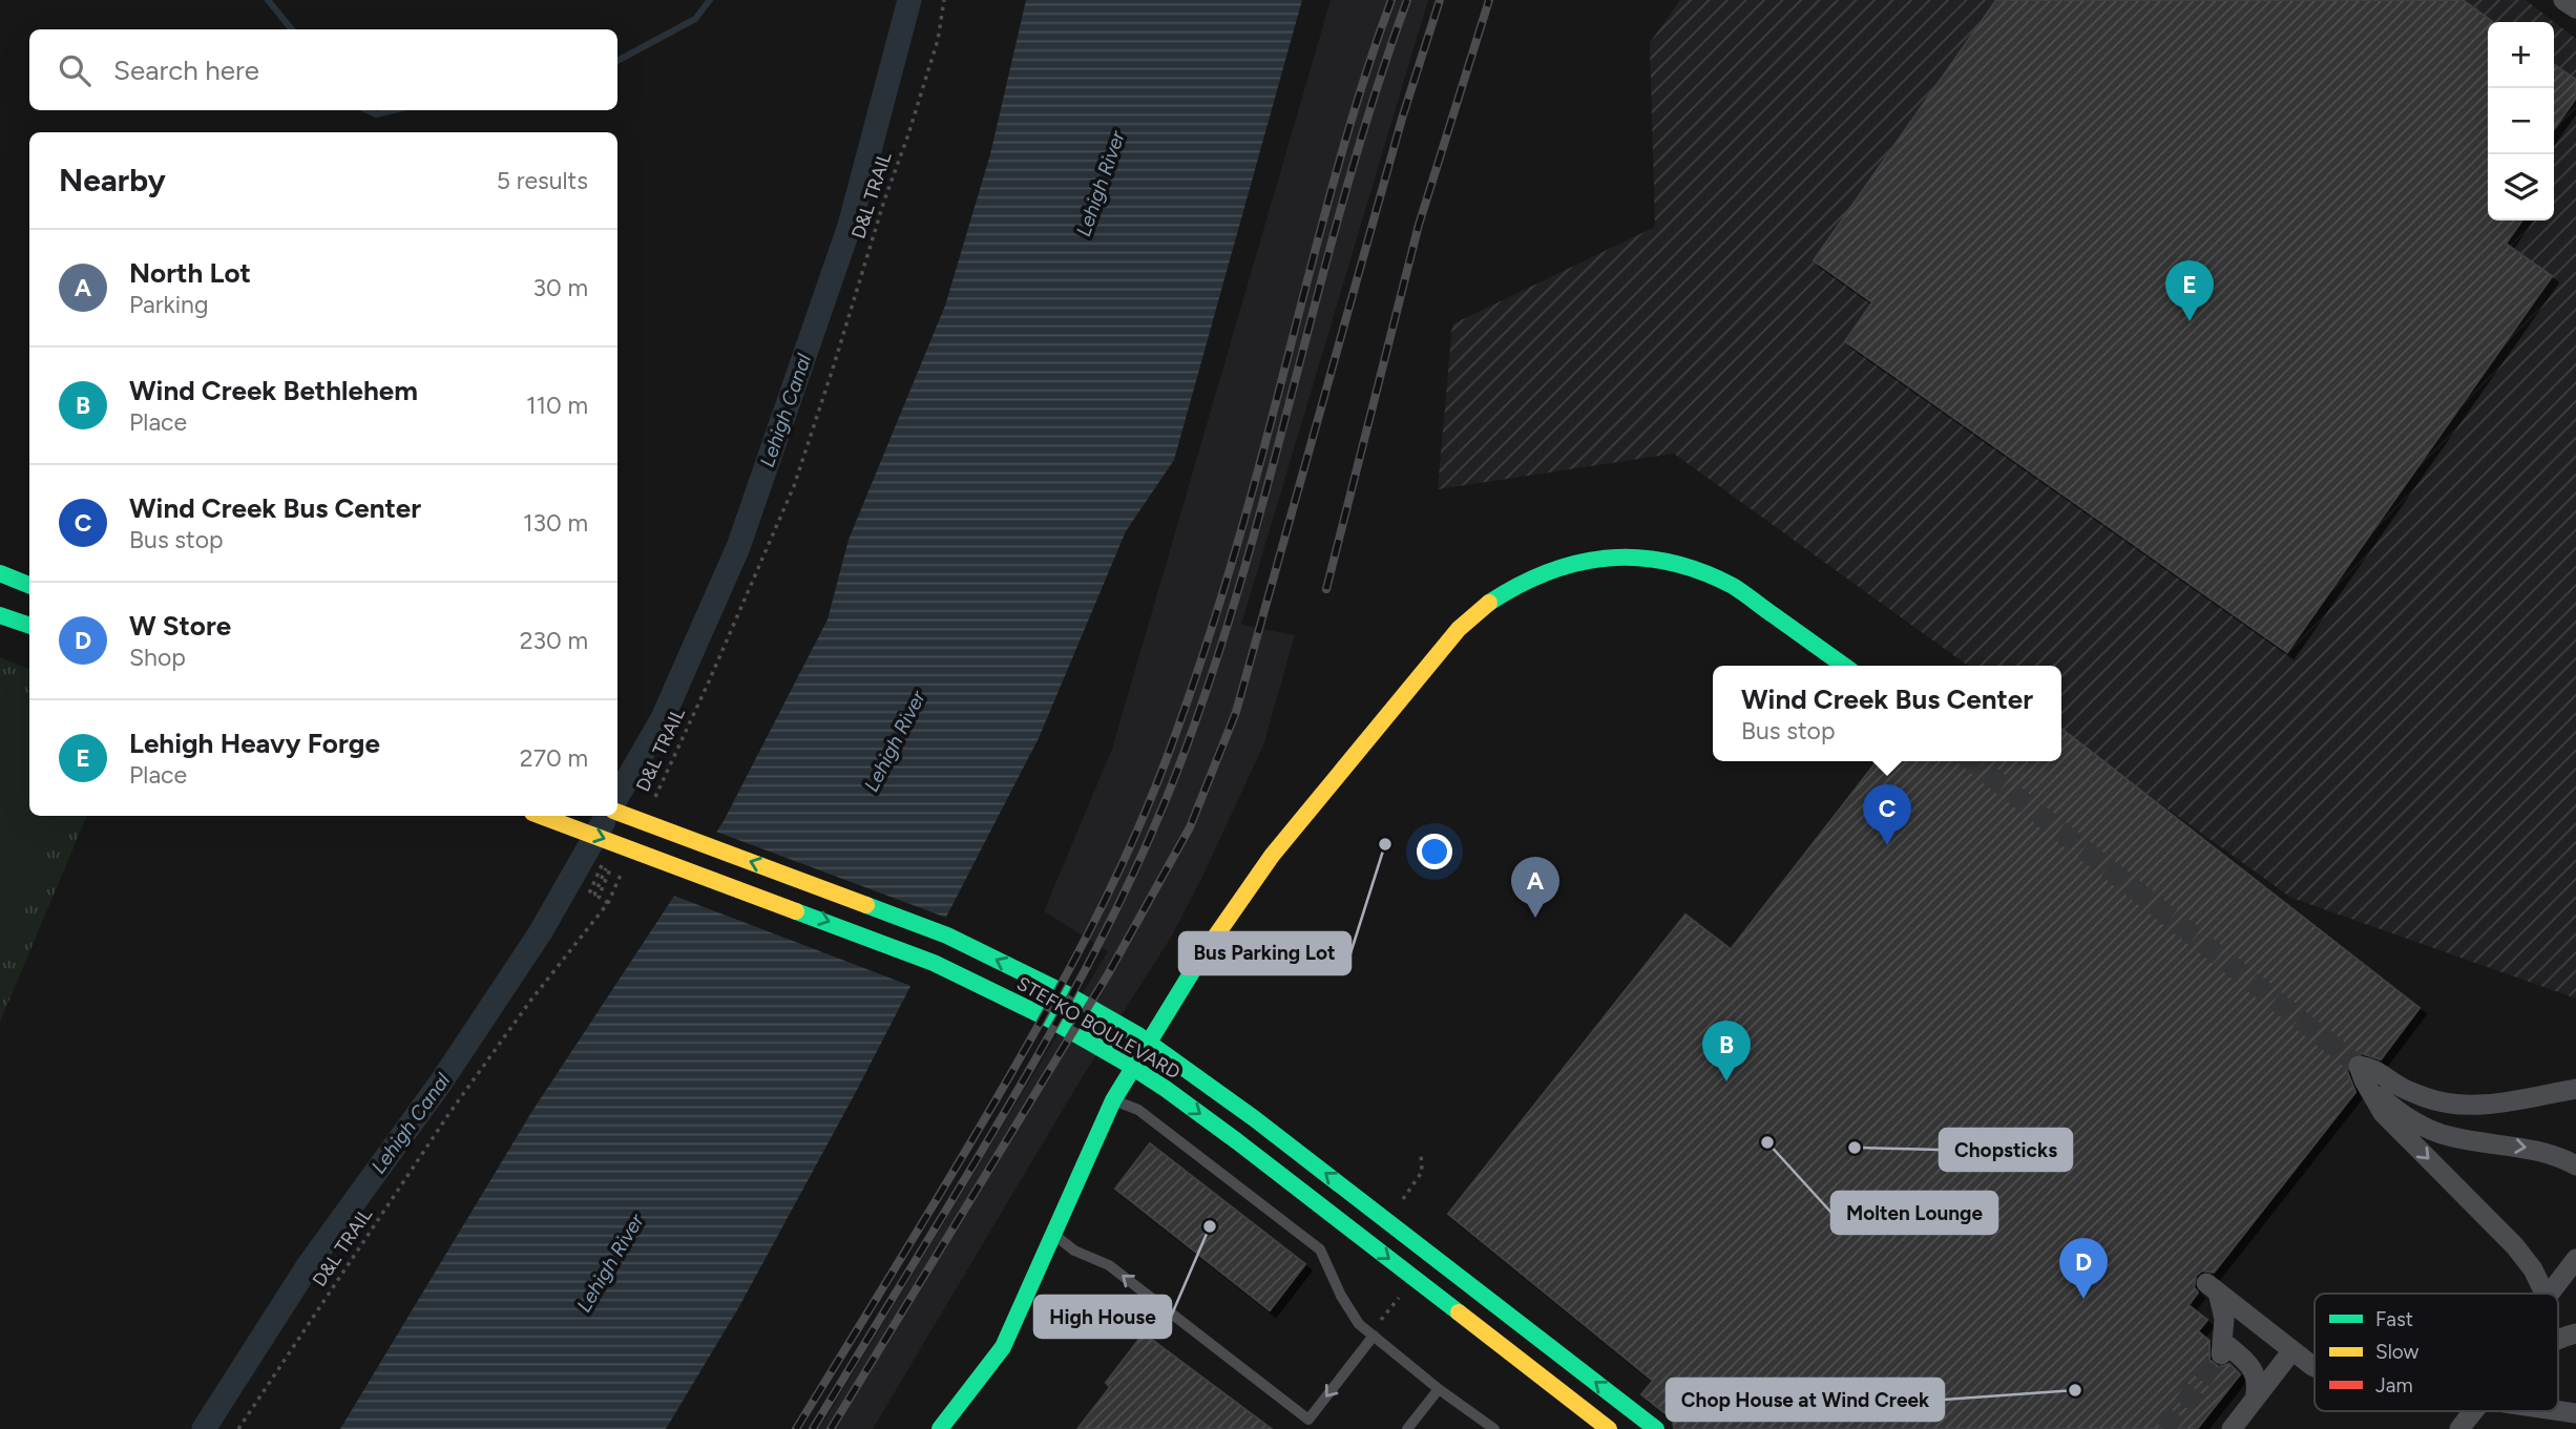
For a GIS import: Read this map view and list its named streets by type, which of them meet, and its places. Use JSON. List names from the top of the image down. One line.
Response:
{"streets":{"main road":["STEFKO BOULEVARD"],"path":["D&L TRAIL"]},"water":["Lehigh River","Lehigh Canal"],"places":["Bus Parking Lot","Molten Lounge","Chopsticks","High House","Chop House at Wind Creek"],"legend":["Fast","Slow","Jam"],"page":{"map_buttons":["+","−"],"search":"Search here","heading":["Nearby","5 results"],"list":[{"mark":"A","name":"North Lot","note":"Parking","value":"30 m"},{"mark":"B","name":"Wind Creek Bethlehem","note":"Place","value":"110 m"},{"mark":"C","name":"Wind Creek Bus Center","note":"Bus stop","value":"130 m"},{"mark":"D","name":"W Store","note":"Shop","value":"230 m"},{"mark":"E","name":"Lehigh Heavy Forge","note":"Place","value":"270 m"}],"pins":["E","C","A","B","D"],"popup":["Wind Creek Bus Center","Bus stop"]}}
